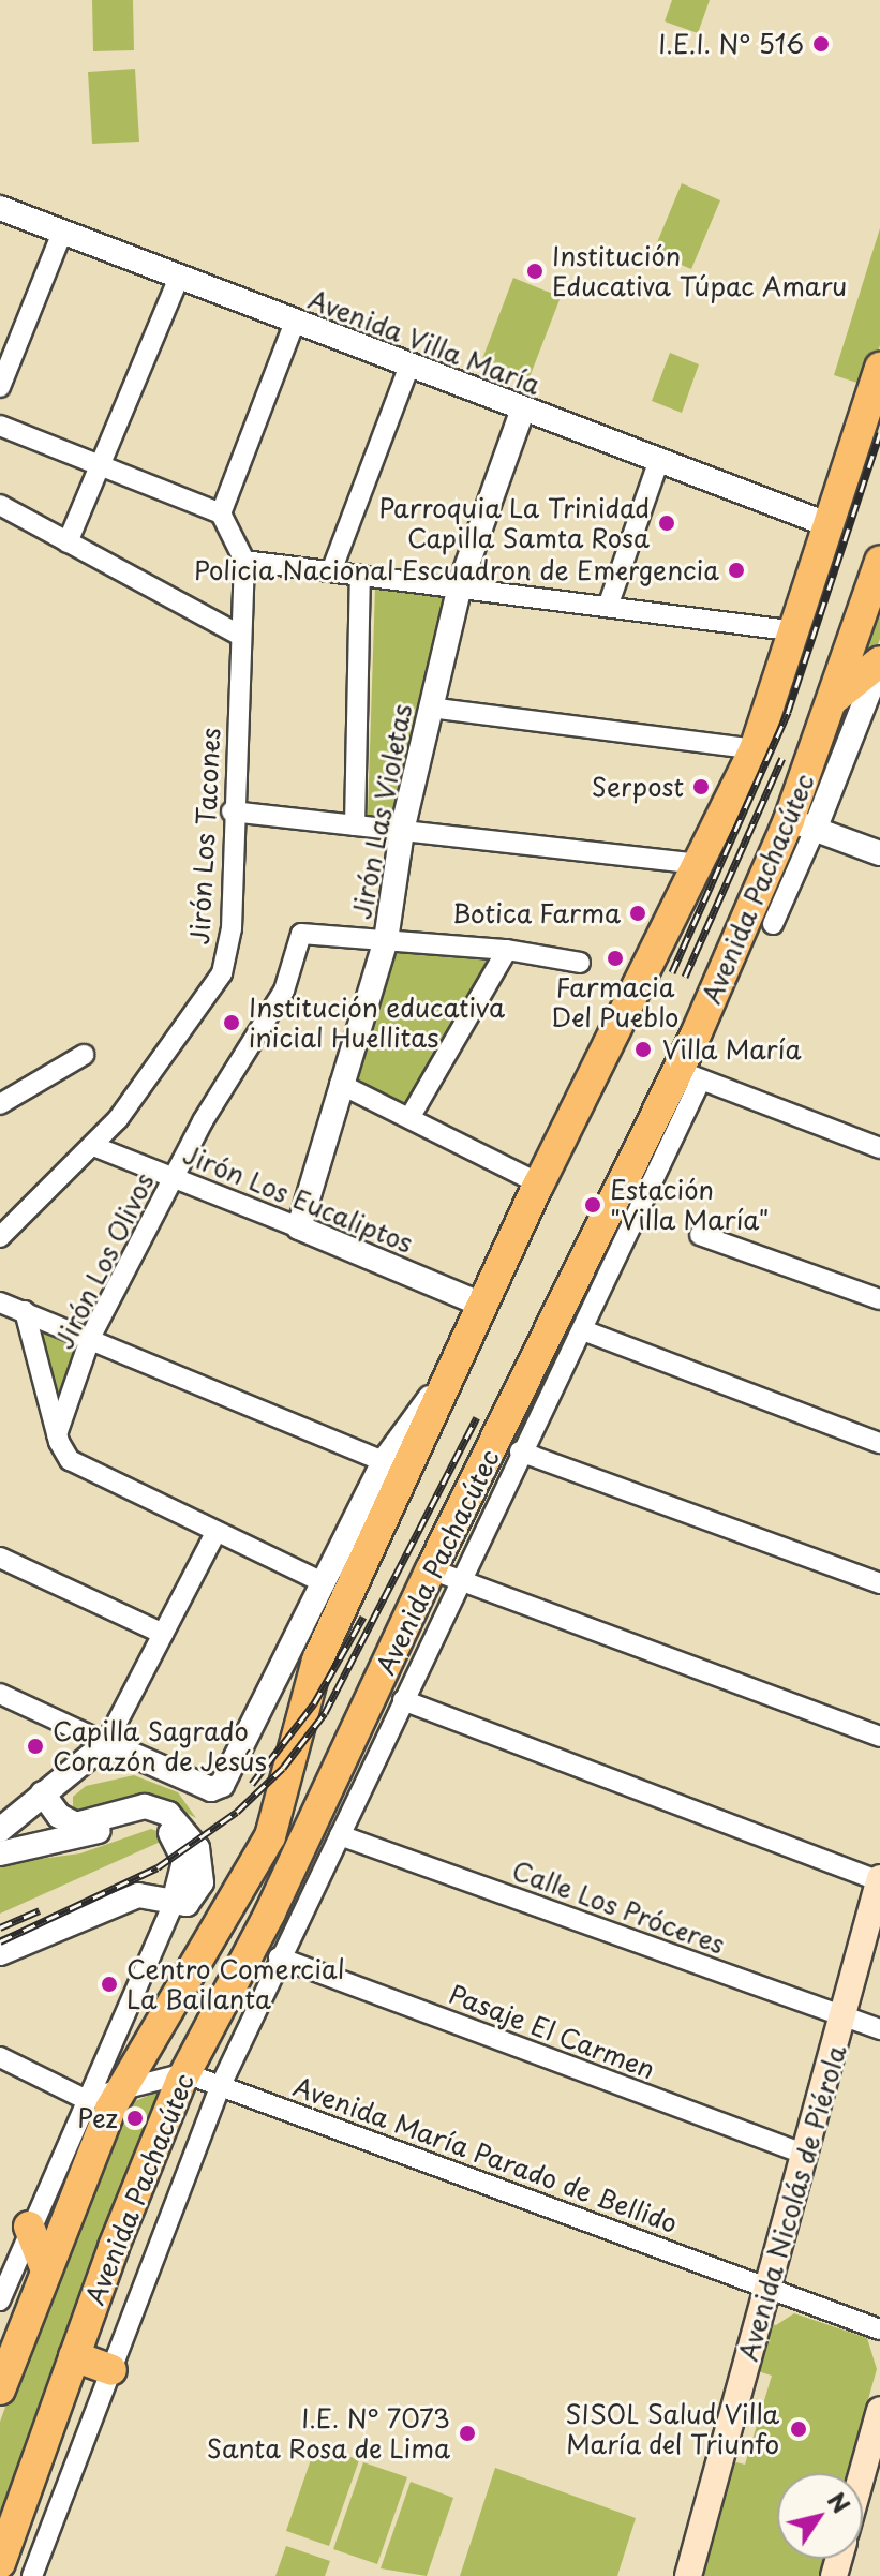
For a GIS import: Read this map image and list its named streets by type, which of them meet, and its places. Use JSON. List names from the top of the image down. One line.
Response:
{"streets":{"main road":["Avenida Pachacútec","Avenida Nicolás de Piérola"],"street":["Avenida Villa María","Jirón Las Violetas","Jirón Los Tacones","Jirón Los Eucaliptos","Jirón Los Olivos","Calle Los Próceres","Pasaje El Carmen","Avenida María Parado de Bellido"]},"crossings":[["Avenida Villa María","Jirón Las Violetas"],["Avenida Villa María","Avenida Pachacútec"],["Jirón Las Violetas","Jirón Los Eucaliptos"],["Jirón Las Violetas","Jirón Los Olivos"],["Jirón Los Tacones","Jirón Los Eucaliptos"],["Avenida Pachacútec","Jirón Los Eucaliptos"],["Avenida Pachacútec","Calle Los Próceres"],["Avenida Pachacútec","Pasaje El Carmen"],["Avenida Pachacútec","Avenida María Parado de Bellido"],["Jirón Los Eucaliptos","Jirón Los Olivos"],["Calle Los Próceres","Avenida Nicolás de Piérola"],["Pasaje El Carmen","Avenida Nicolás de Piérola"],["Avenida María Parado de Bellido","Avenida Nicolás de Piérola"]],"places":["I.E.I. N° 516","Institución Educativa Túpac Amaru","Parroquia La Trinidad Capilla Samta Rosa","Policia Nacional Escuadron de Emergencia","Serpost","Botica Farma","Farmacia Del Pueblo","Institución educativa inicial Huellitas","Villa María","Estación \"Villa María\"","Capilla Sagrado Corazón de Jesús","Centro Comercial La Bailanta","Pez","SISOL Salud Villa María del Triunfo","I.E. N° 7073 Santa Rosa de Lima"],"north":"top right"}
